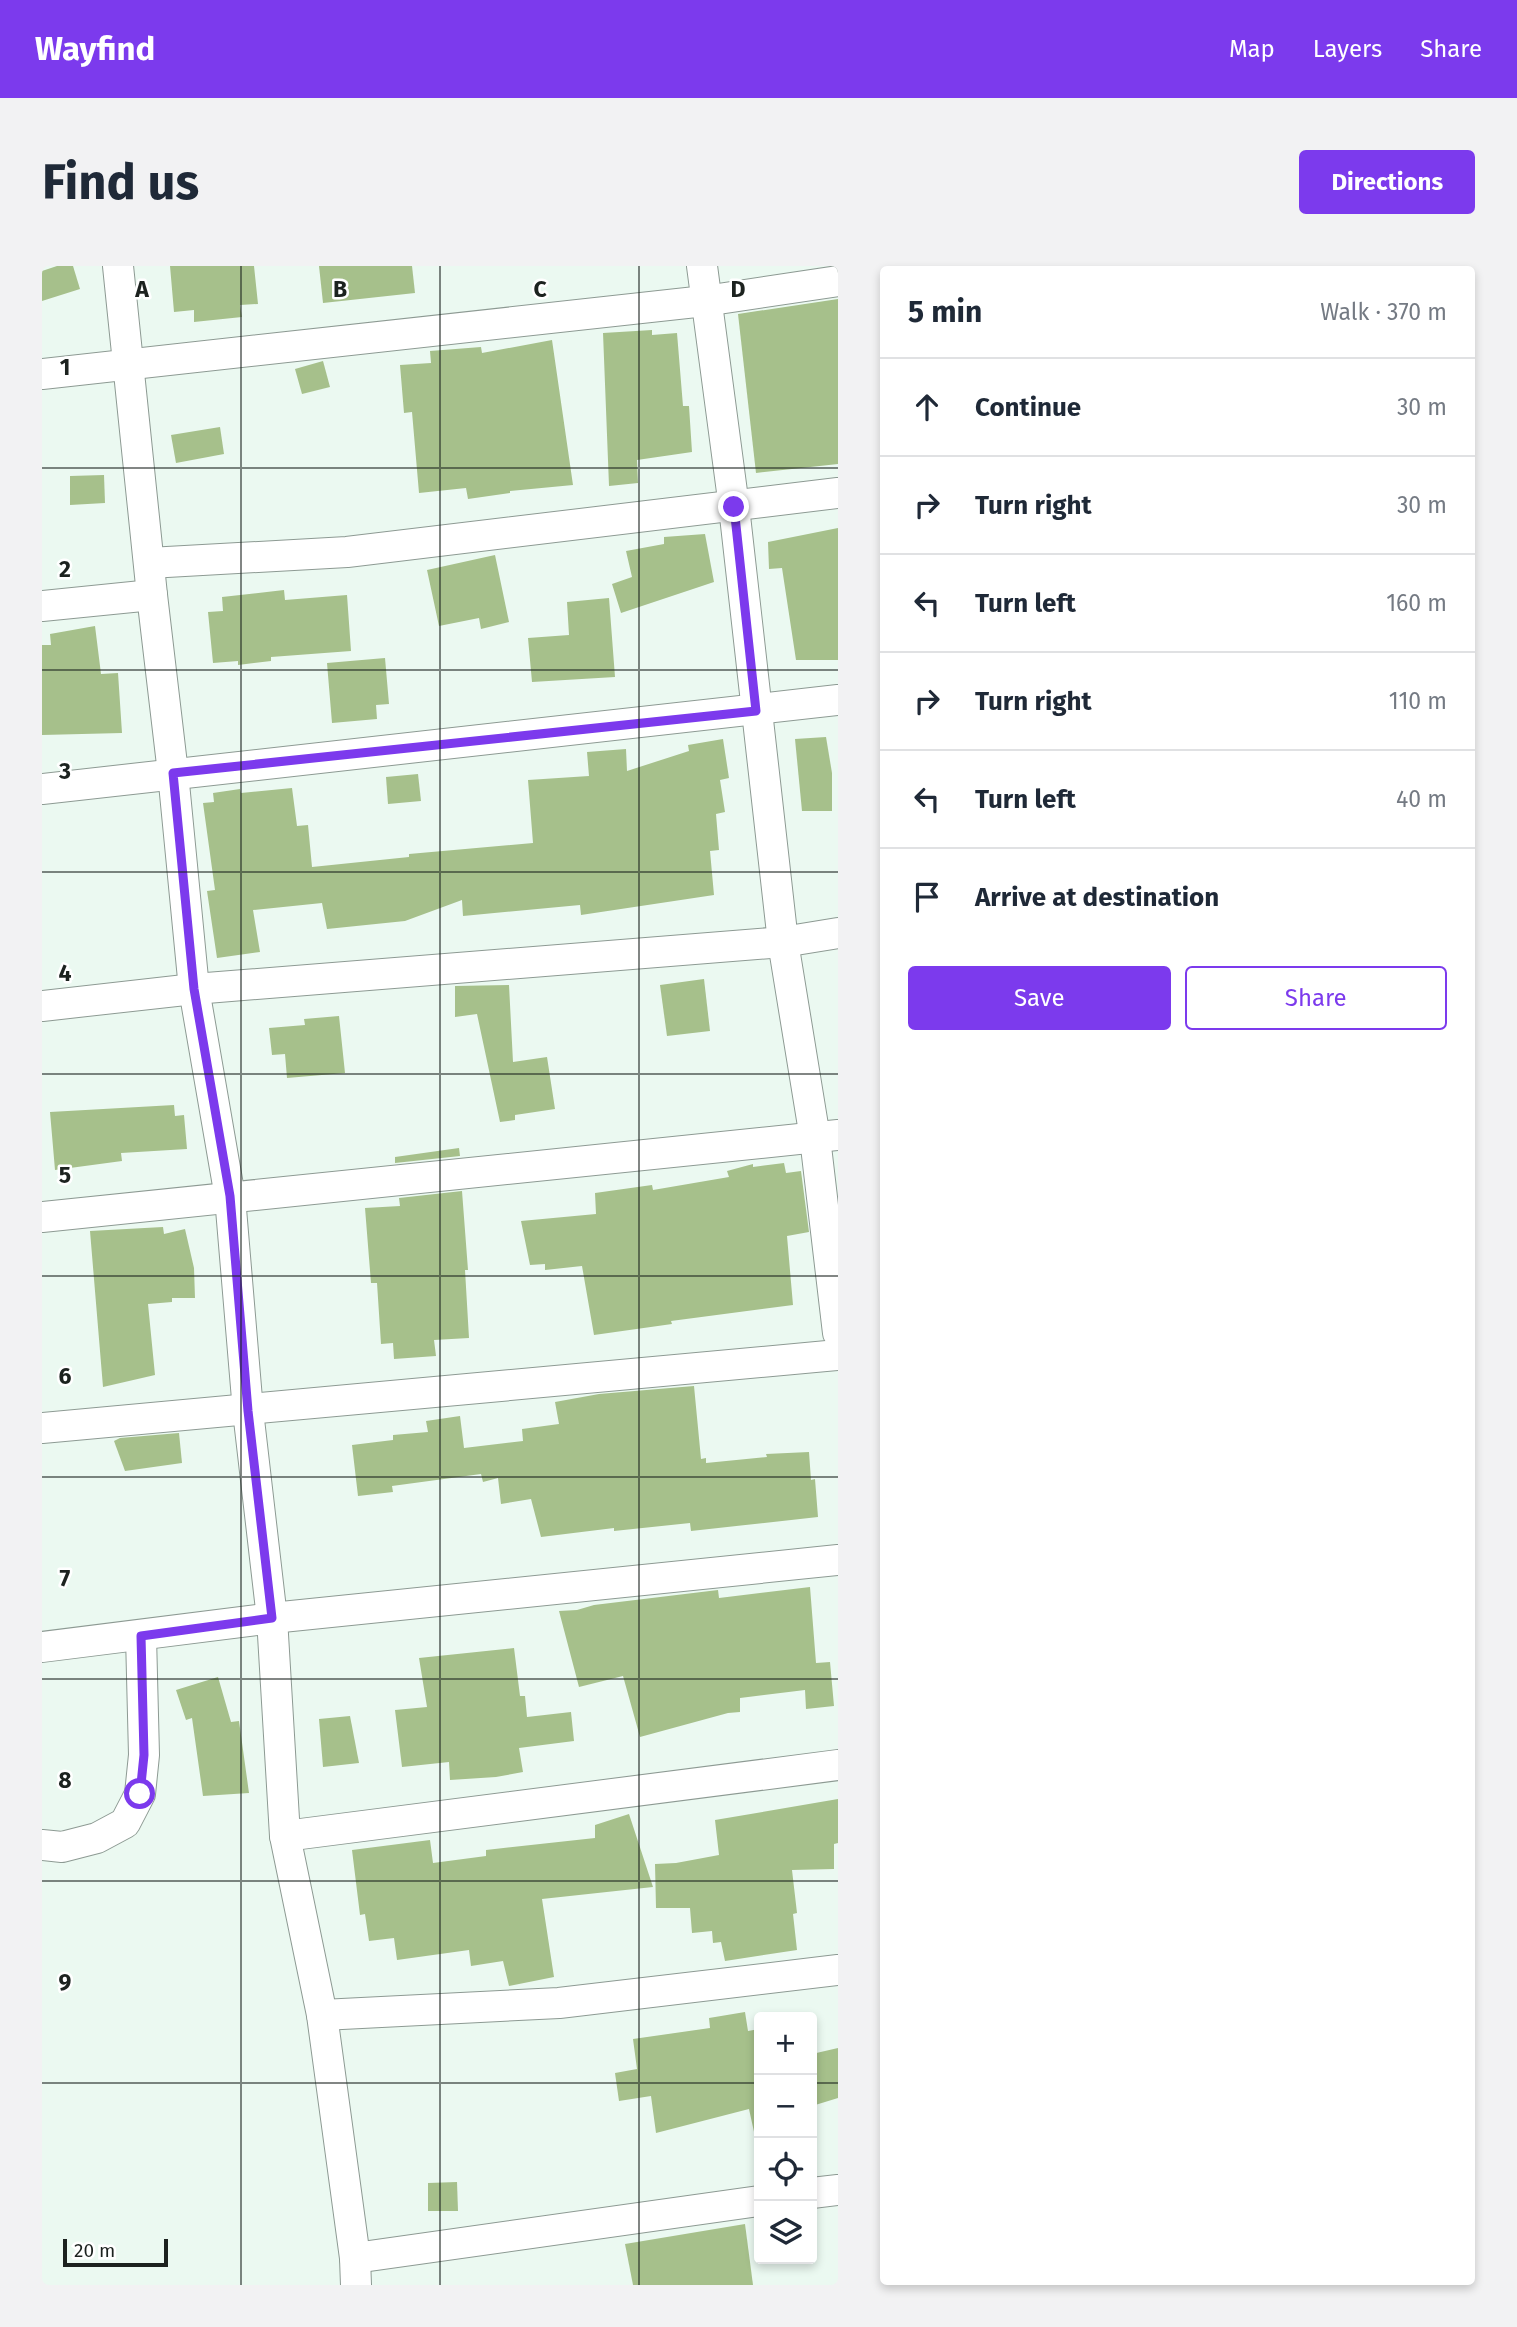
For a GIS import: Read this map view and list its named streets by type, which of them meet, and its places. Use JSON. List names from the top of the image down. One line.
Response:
{"scale_bar":"20 m","page":{"header":"Wayfind","nav":["Map","Layers","Share"],"buttons":["Directions",["Save","Share"]],"title":"Find us","heading":["5 min","Walk · 370 m"],"list":[["Continue","30 m"],["Turn right","30 m"],["Turn left","160 m"],["Turn right","110 m"],["Turn left","40 m"],"Arrive at destination"],"map_buttons":["+","−"],"scale":"20 m"},"grid":{"columns":["A","B","C","D"],"rows":["1","2","3","4","5","6","7","8","9"]}}
